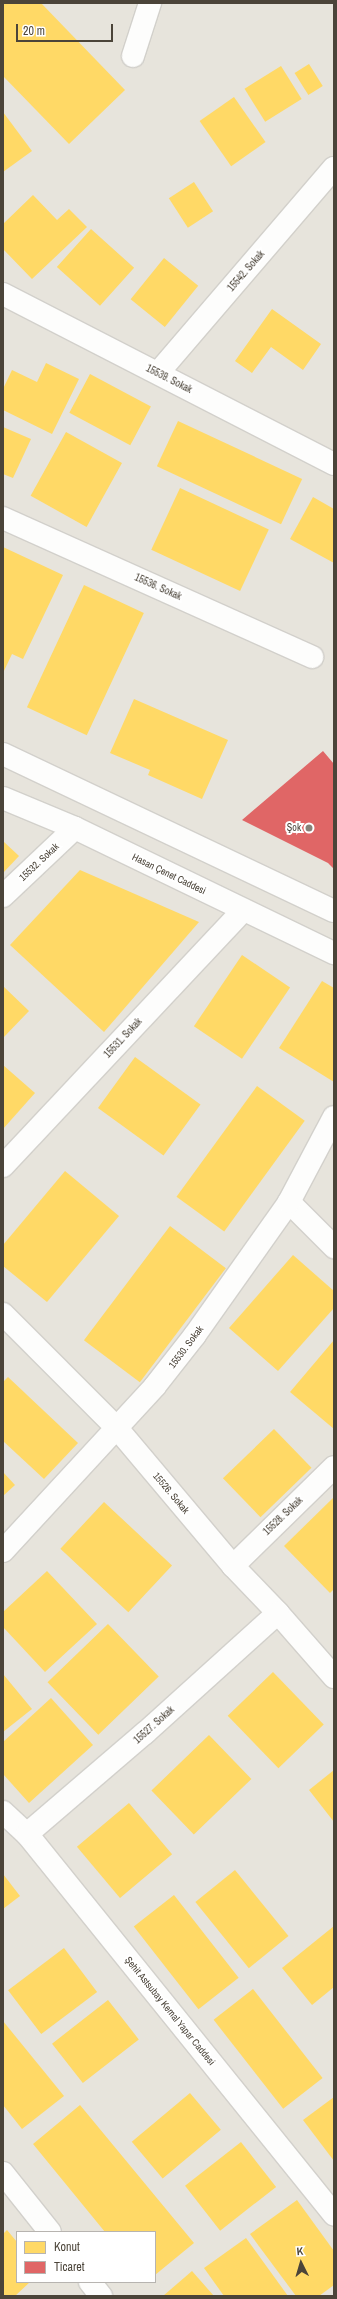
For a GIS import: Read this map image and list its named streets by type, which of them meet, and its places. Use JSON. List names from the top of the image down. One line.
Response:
{"streets":{"street":["15542. Sokak","15539. Sokak","15536. Sokak","15532. Sokak","Hasan Çenet Caddesi","15531. Sokak","15530. Sokak","15526. Sokak","15528. Sokak","15527. Sokak","Şehit Astsubay Kemal Yapar Caddesi"]},"crossings":[["15542. Sokak","15539. Sokak"],["15532. Sokak","Hasan Çenet Caddesi"],["Hasan Çenet Caddesi","15531. Sokak"],["15530. Sokak","15526. Sokak"],["15526. Sokak","15528. Sokak"],["15526. Sokak","15527. Sokak"],["15527. Sokak","Şehit Astsubay Kemal Yapar Caddesi"]],"places":["Şok"],"legend":["Konut","Ticaret"],"scale_bar":"20 m","north":"top"}
